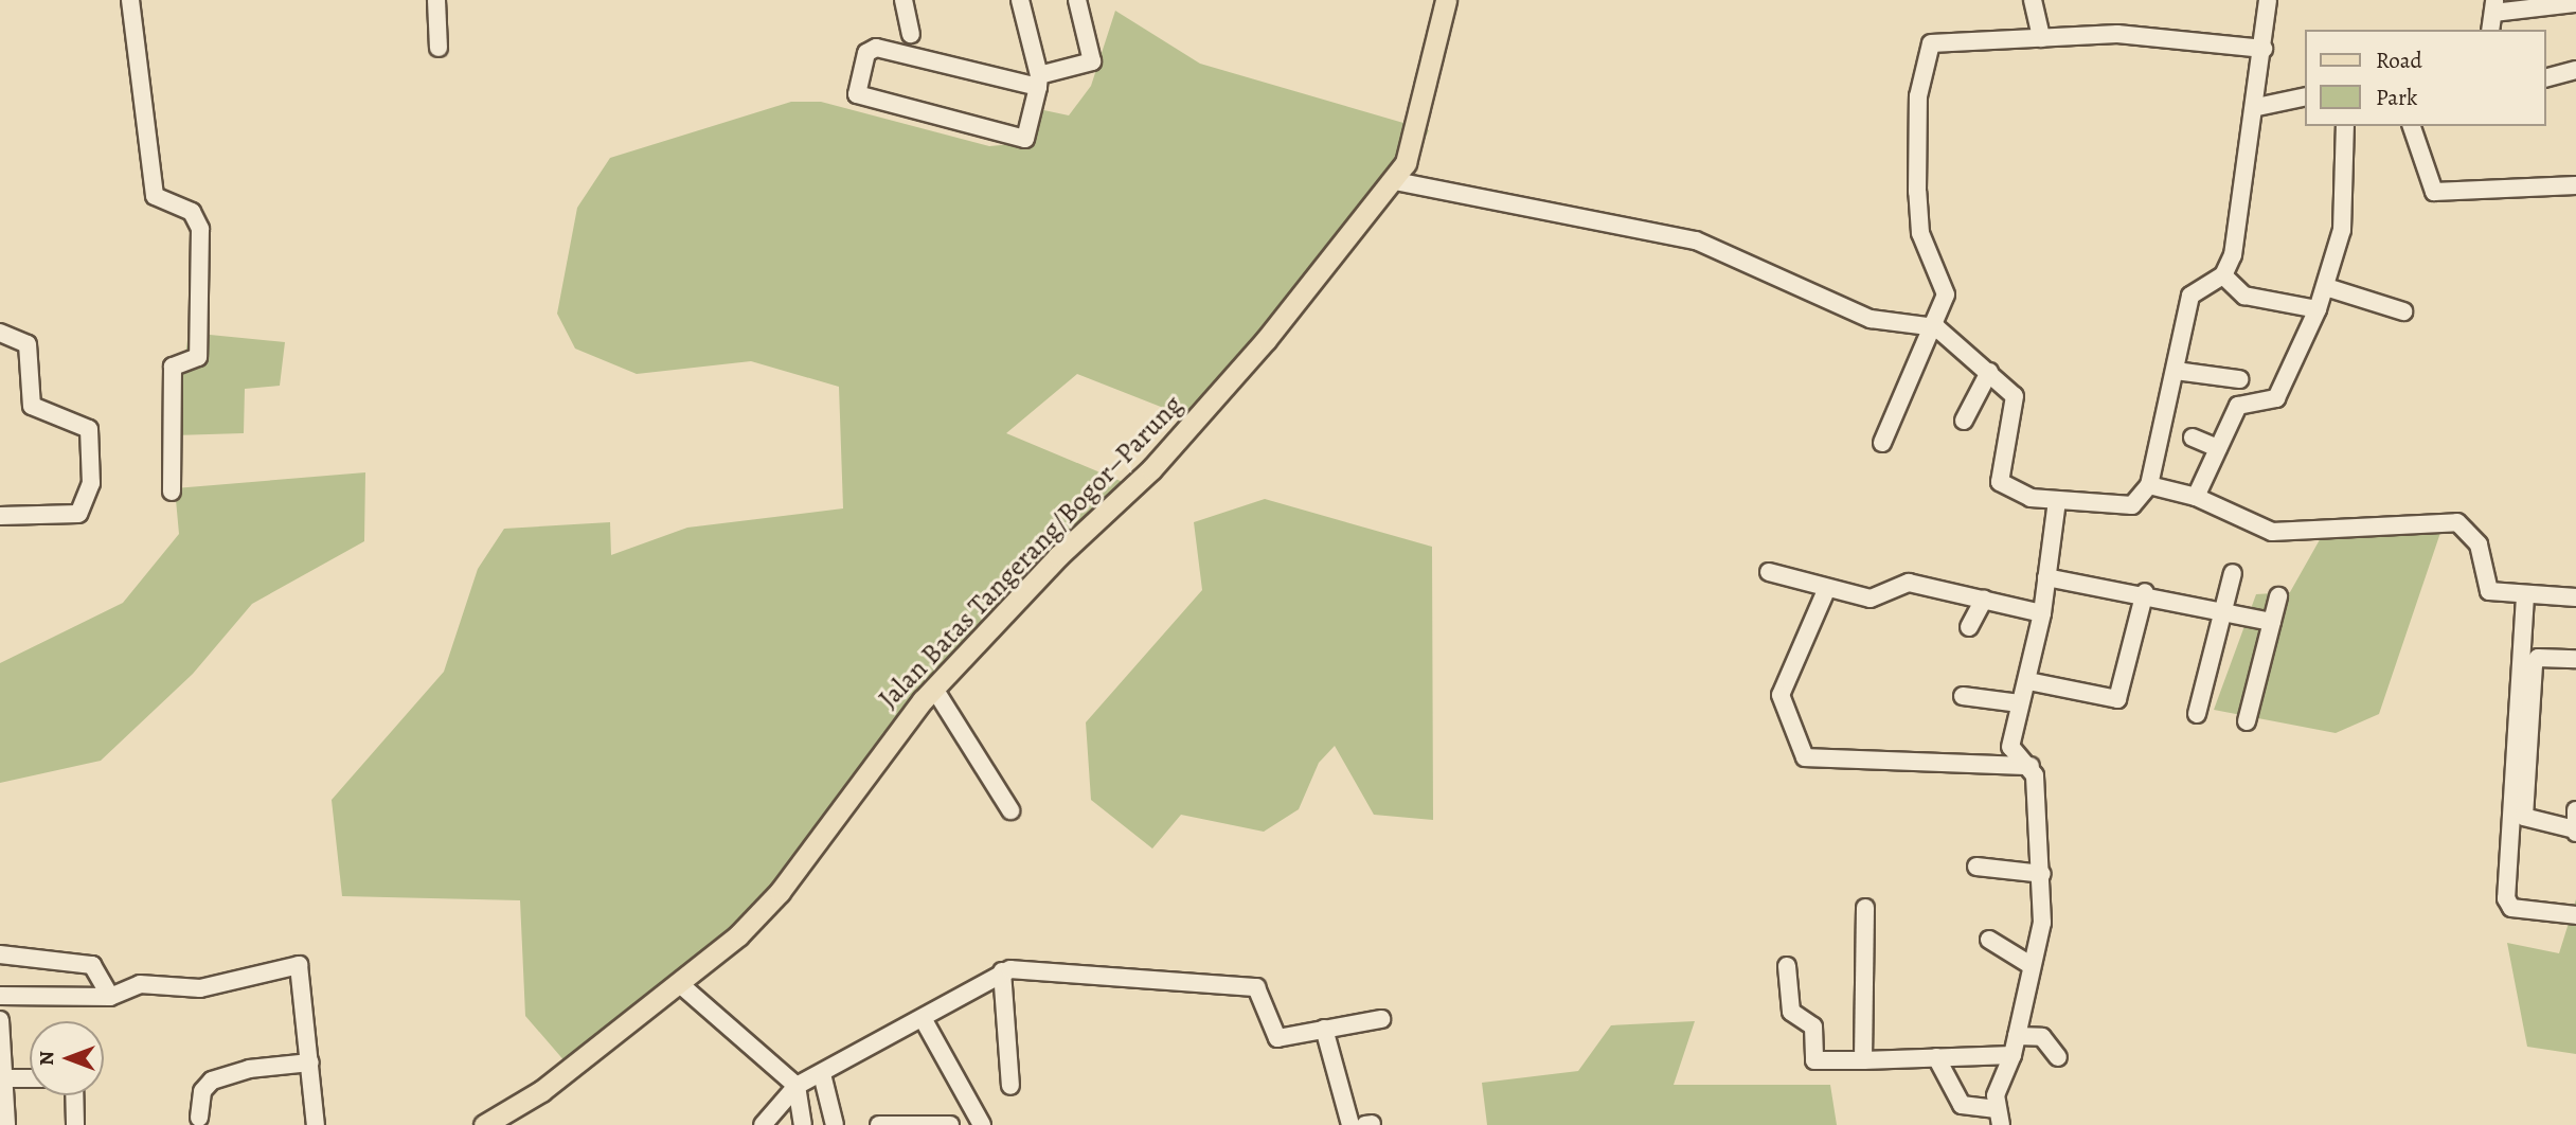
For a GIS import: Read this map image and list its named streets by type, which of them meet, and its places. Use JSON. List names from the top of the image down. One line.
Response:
{"streets":{"main road":["Jalan Batas Tangerang/Bogor–Parung"]},"legend":["Road","Park"],"north":"left"}
